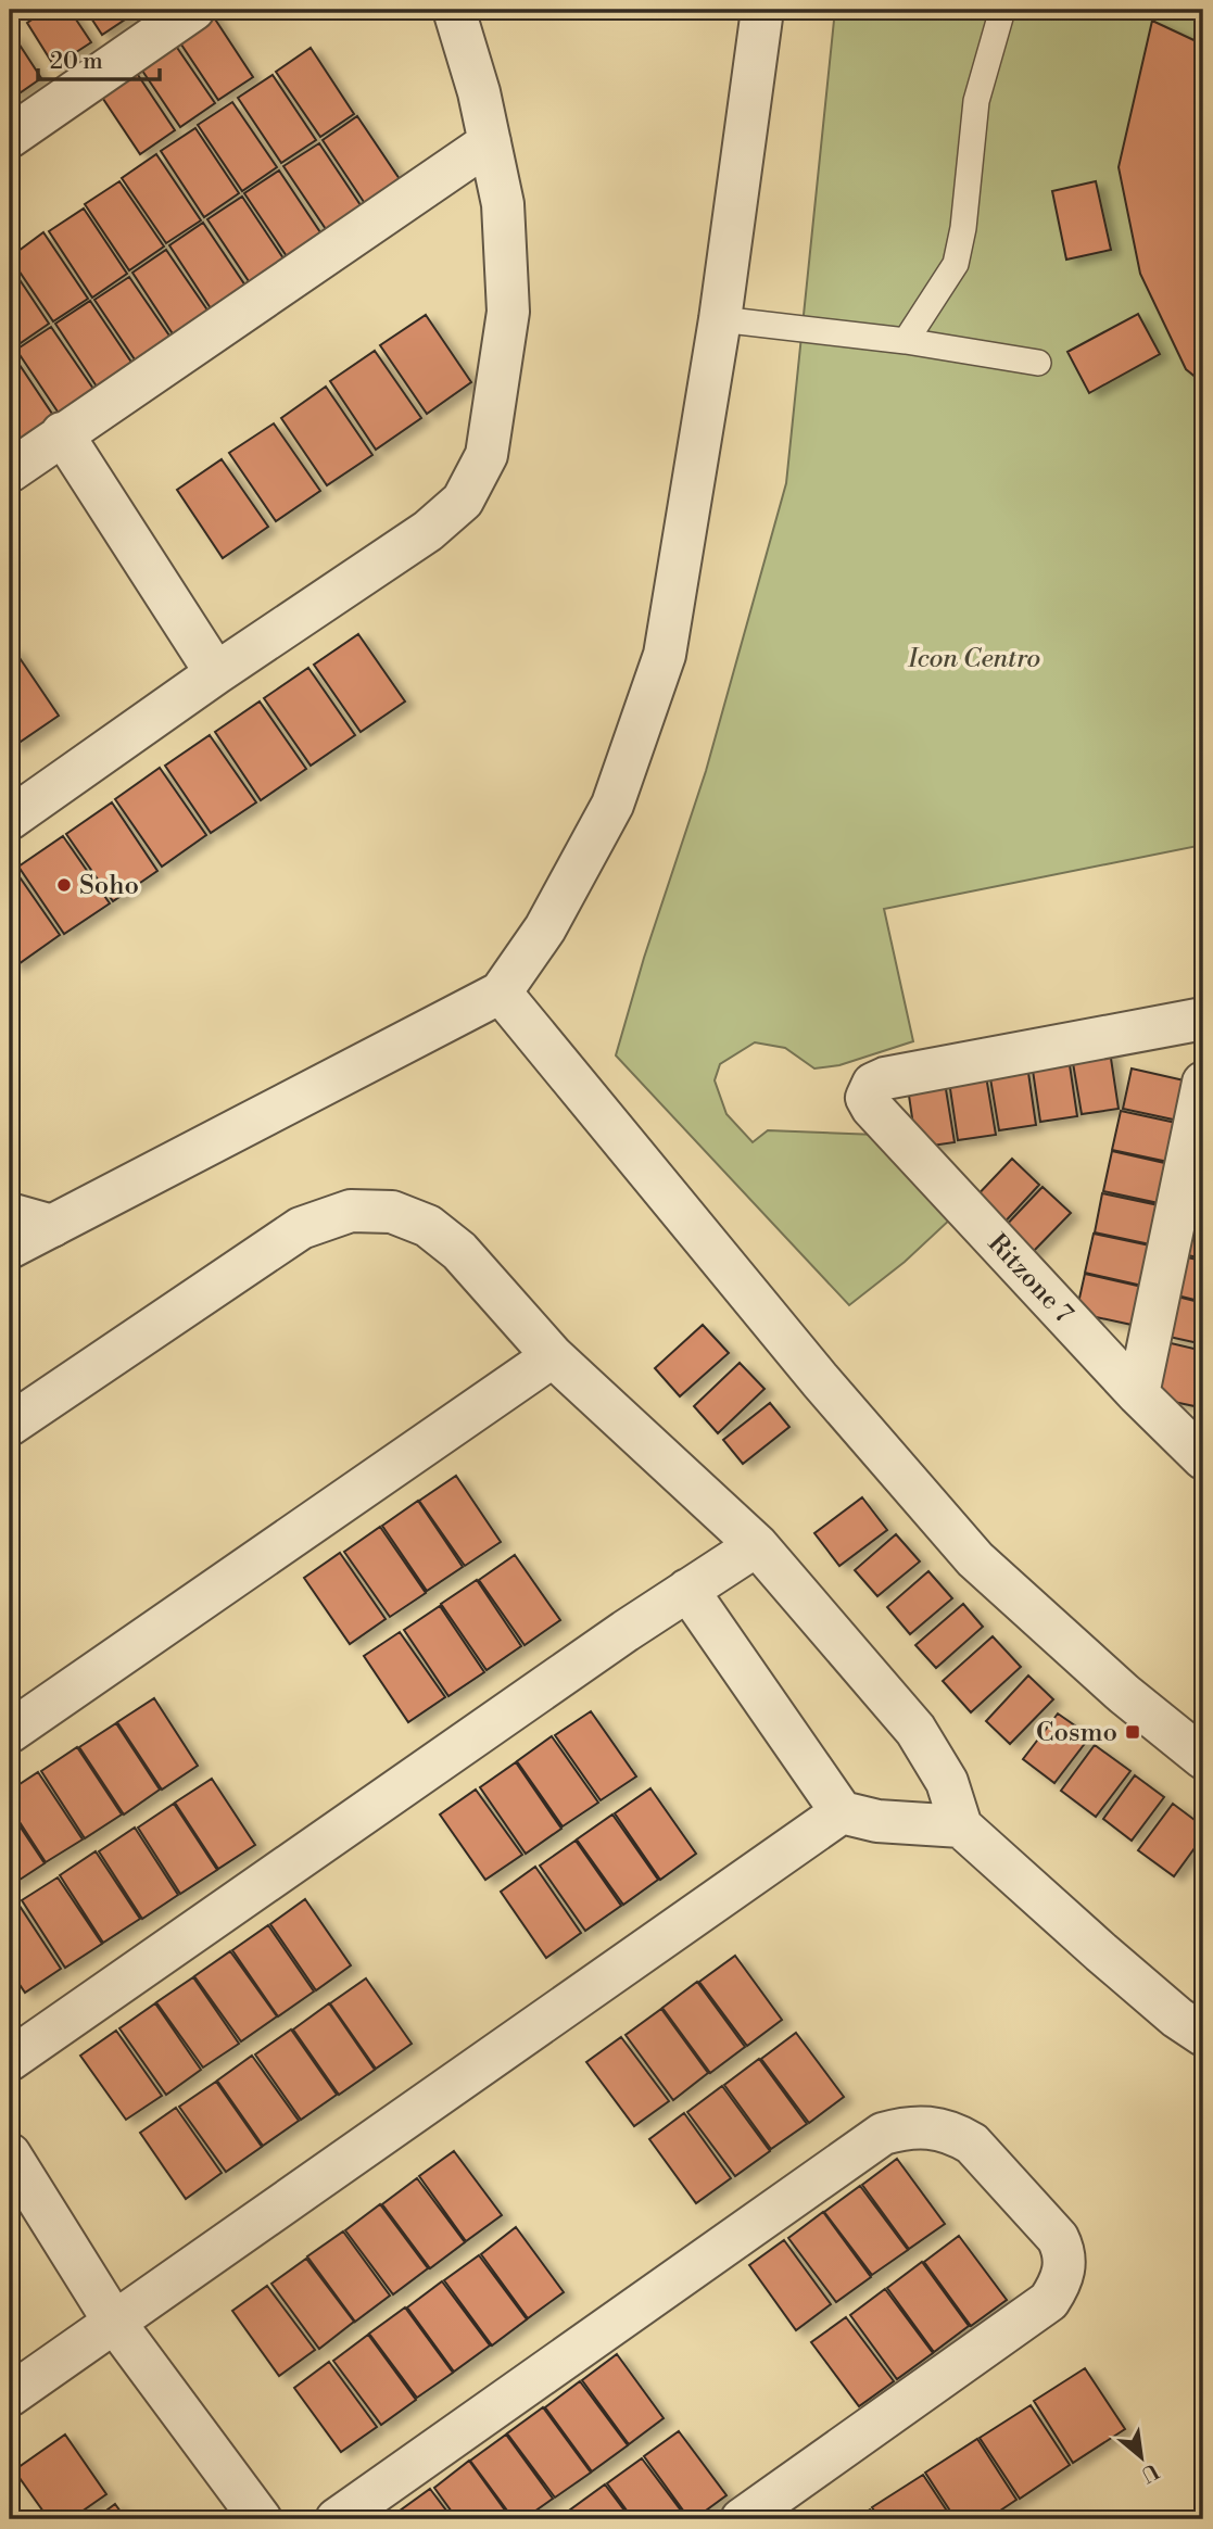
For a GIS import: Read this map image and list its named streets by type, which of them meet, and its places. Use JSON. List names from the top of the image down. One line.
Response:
{"streets":{"street":["Ritzone 7"]},"parks":["Icon Centro"],"places":{"other":["Soho"],"transit":["Cosmo"]},"scale_bar":"20 m","north":"bottom right"}
